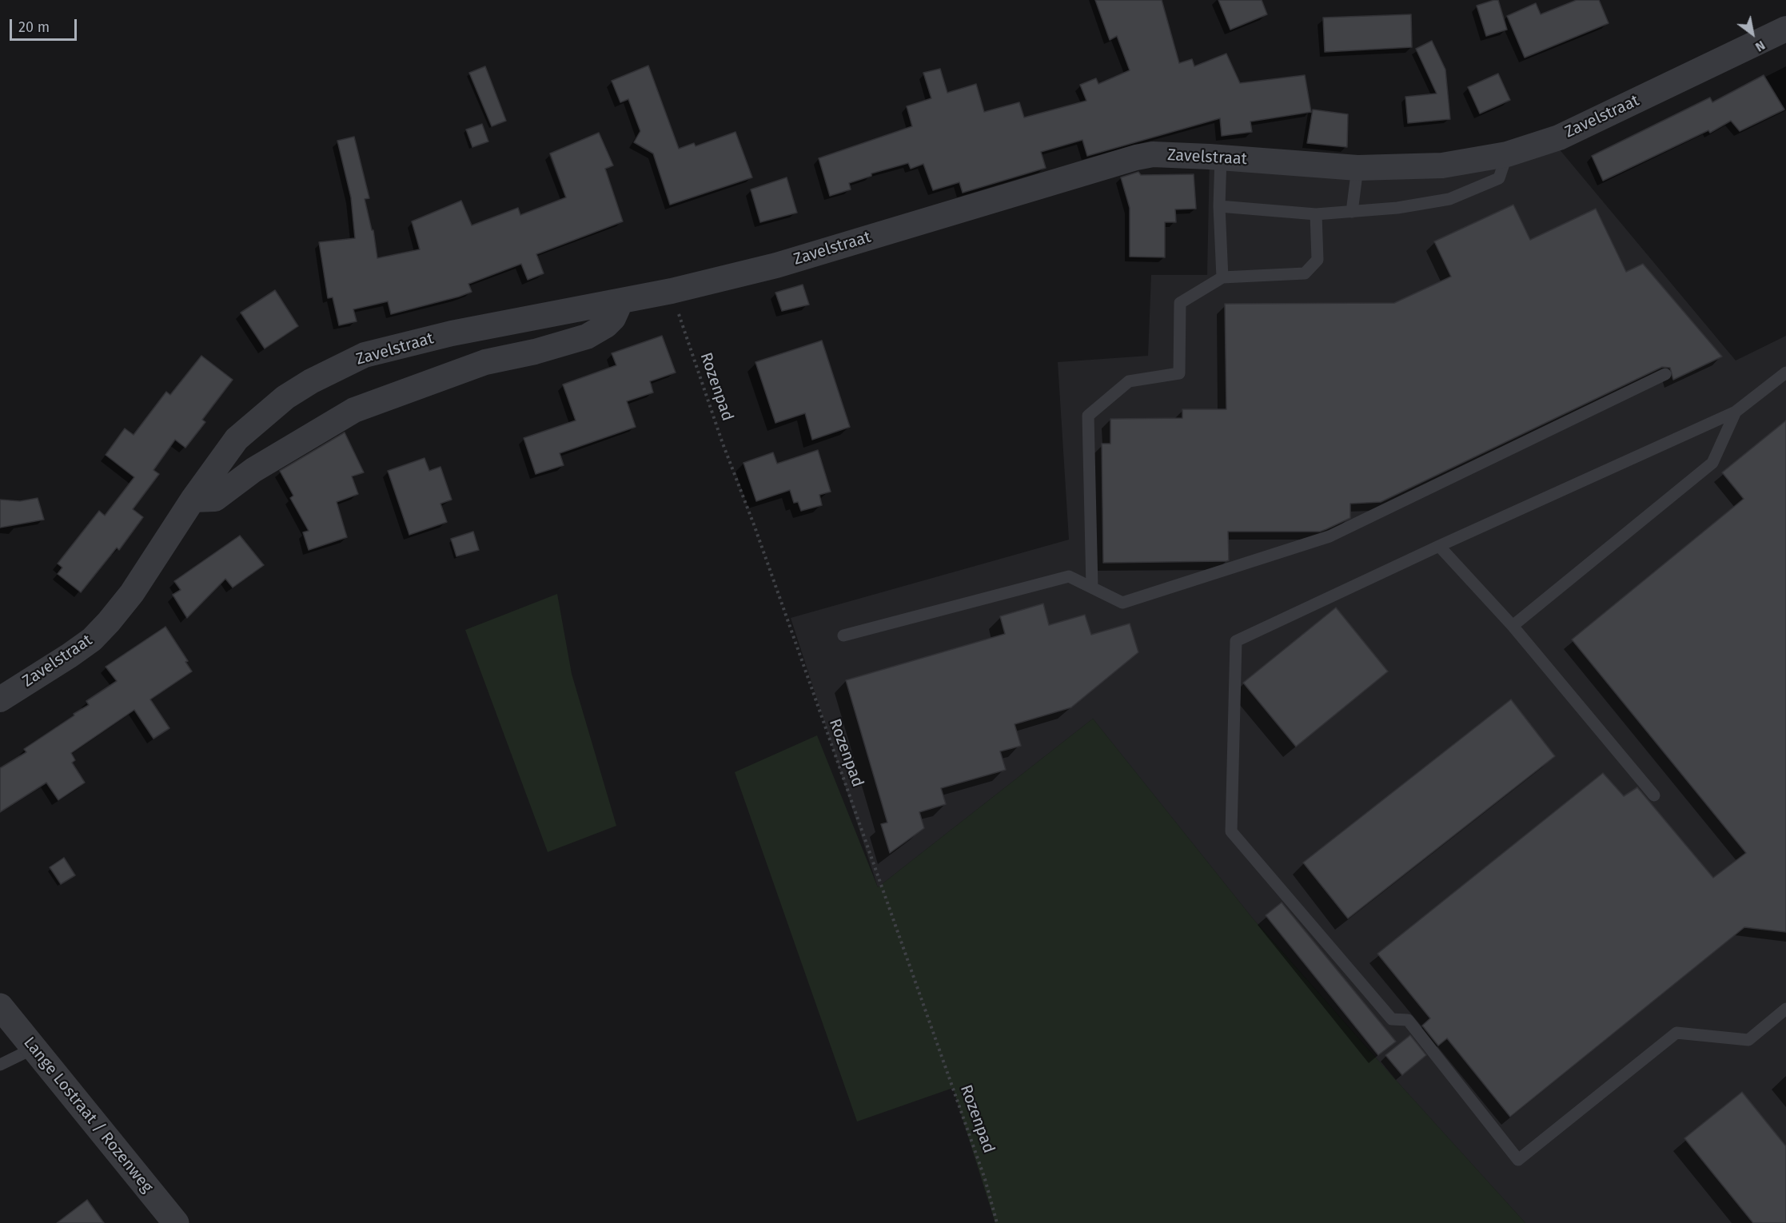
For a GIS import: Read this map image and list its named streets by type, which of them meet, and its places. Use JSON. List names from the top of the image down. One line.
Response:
{"streets":{"street":["Zavelstraat","Lange Lostraat / Rozenweg"],"path":["Rozenpad"]},"crossings":[["Zavelstraat","Rozenpad"]],"scale_bar":"20 m","north":"bottom right"}
